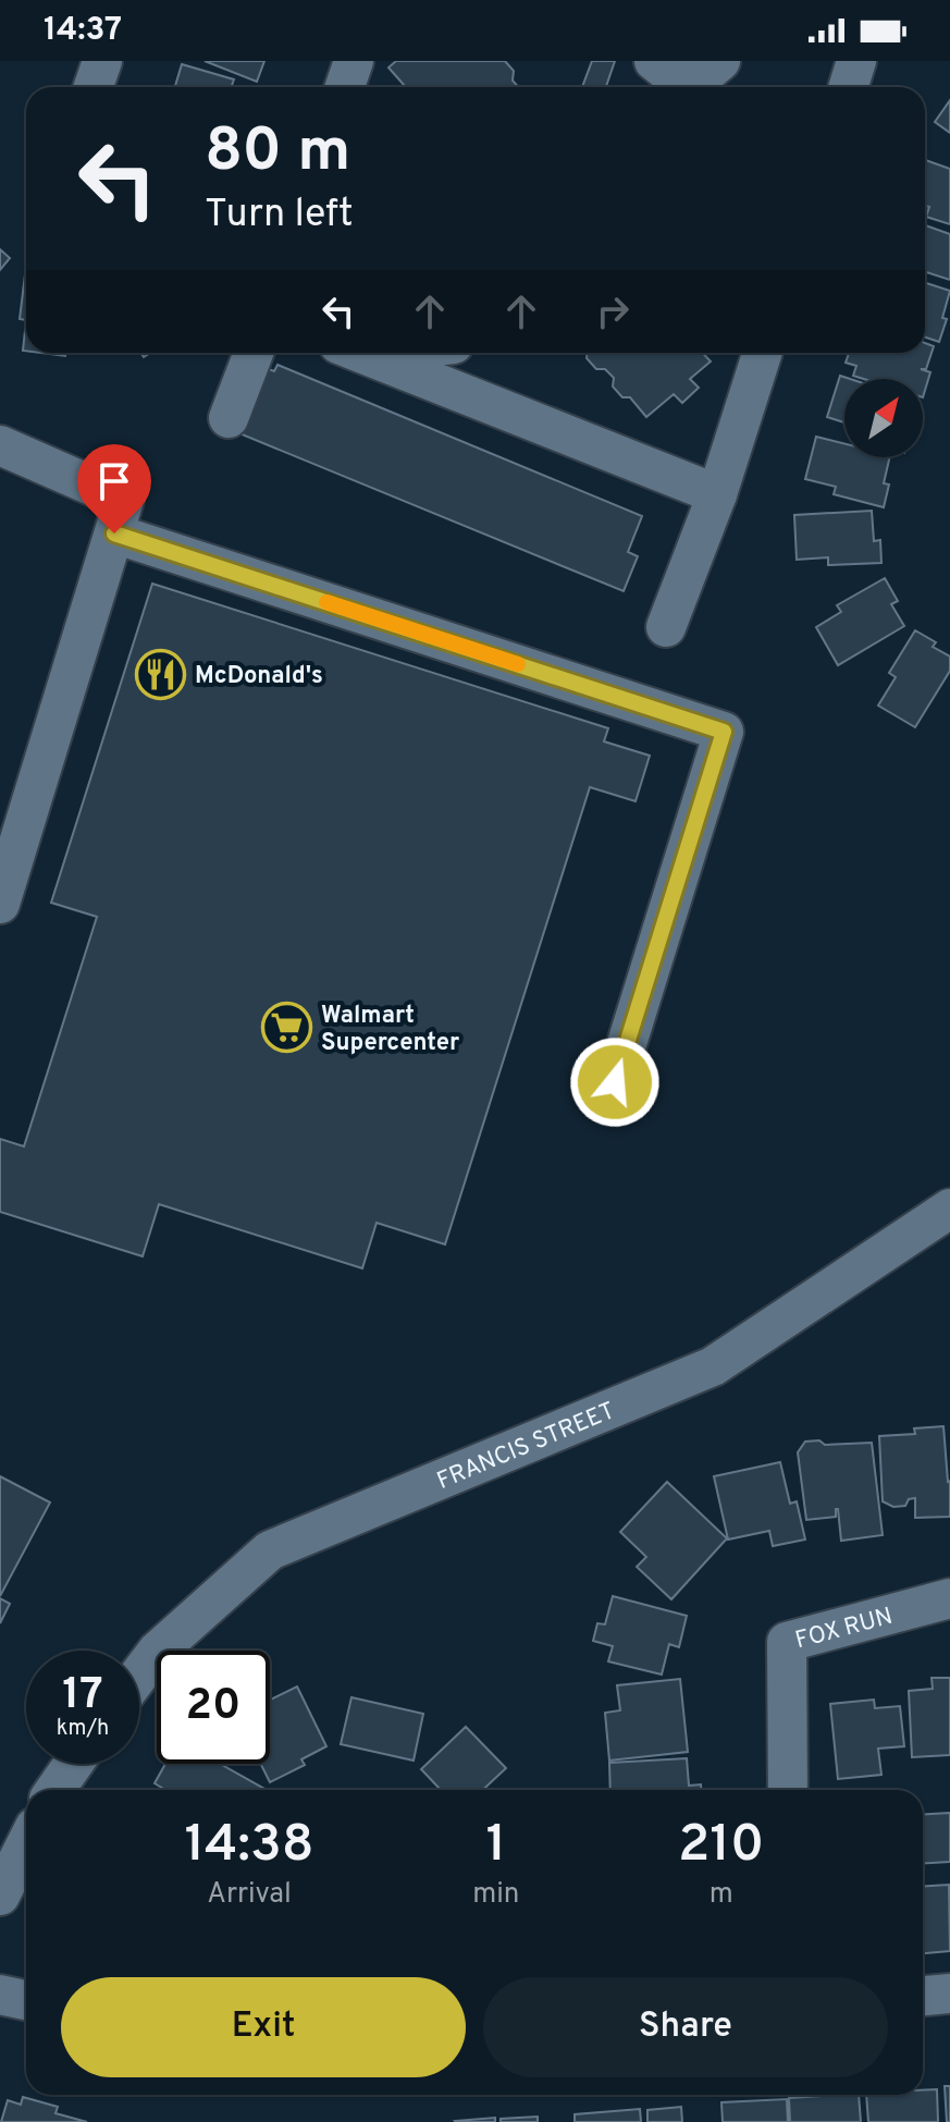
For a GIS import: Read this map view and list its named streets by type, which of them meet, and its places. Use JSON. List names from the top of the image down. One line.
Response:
{"streets":{"street":["FRANCIS STREET","FOX RUN"]},"places":{"restaurant":["McDonald's"],"supermarket":["Walmart Supercenter"]},"north":"top right","page":{"status":"14:37","turn":["80 m","Turn left"],"speed":"17 km/h","limit":"20","eta":["14:38","Arrival","1","min","210","m"],"buttons":["Exit","Share"]}}
